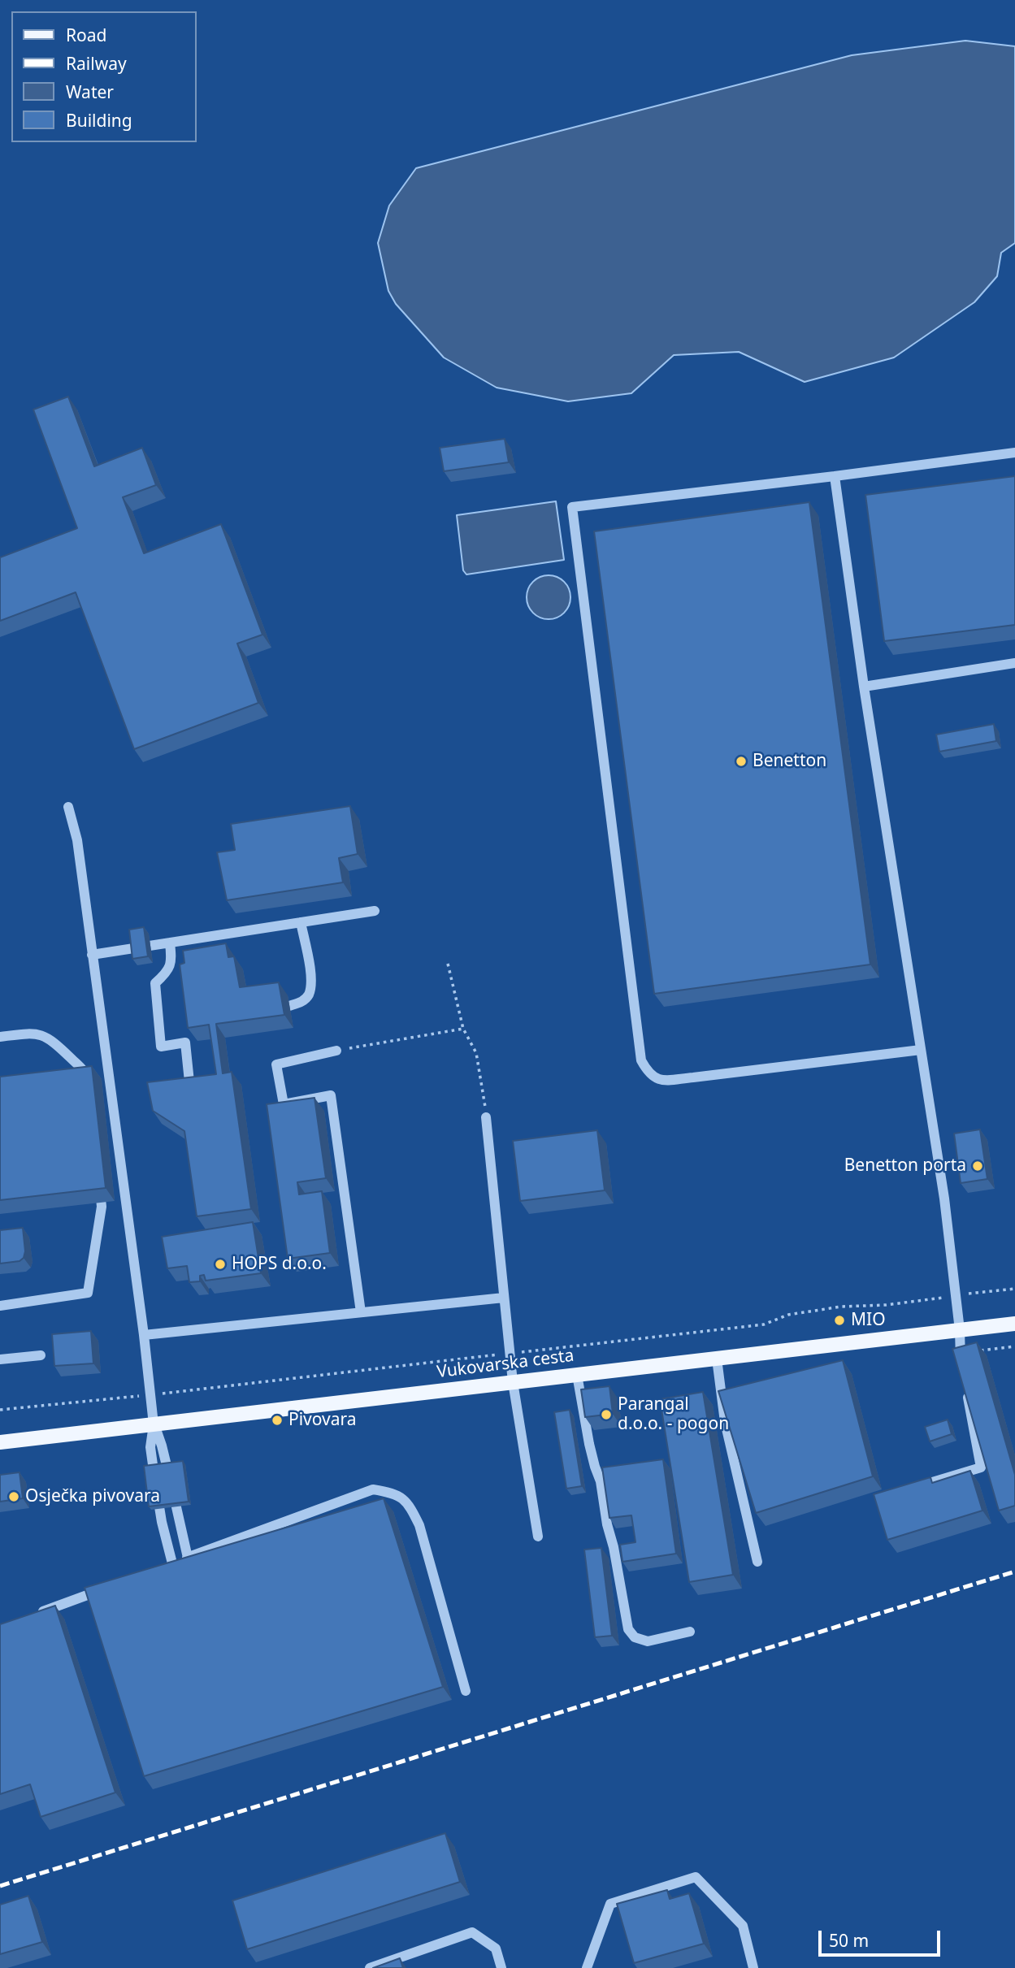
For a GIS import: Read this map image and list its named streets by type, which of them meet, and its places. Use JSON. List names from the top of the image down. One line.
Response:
{"streets":{"main road":["Vukovarska cesta"]},"places":["Benetton","Benetton porta","HOPS d.o.o.","MIO","Parangal d.o.o. - pogon","Pivovara","Osječka pivovara"],"legend":["Road","Railway","Water","Building"],"scale_bar":"50 m"}
